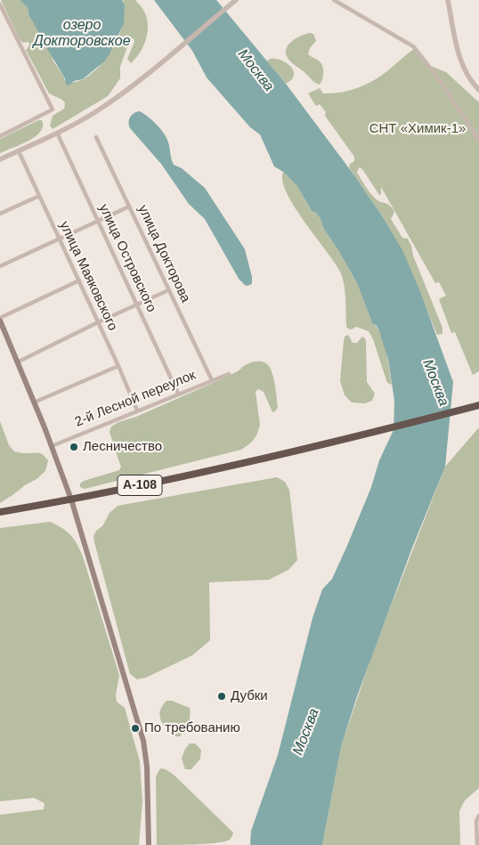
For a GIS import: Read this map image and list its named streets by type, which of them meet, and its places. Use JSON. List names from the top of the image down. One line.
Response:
{"streets":{"highway":["А-108"],"street":["улица Докторова","улица Островского","улица Маяковского","2-й Лесной переулок"]},"crossings":[["улица Докторова","2-й Лесной переулок"],["улица Островского","2-й Лесной переулок"],["улица Маяковского","2-й Лесной переулок"]],"water":["озеро Докторовское","Москва"],"parks":["СНТ «Химик-1»"],"places":["Лесничество","Дубки","По требованию"]}
